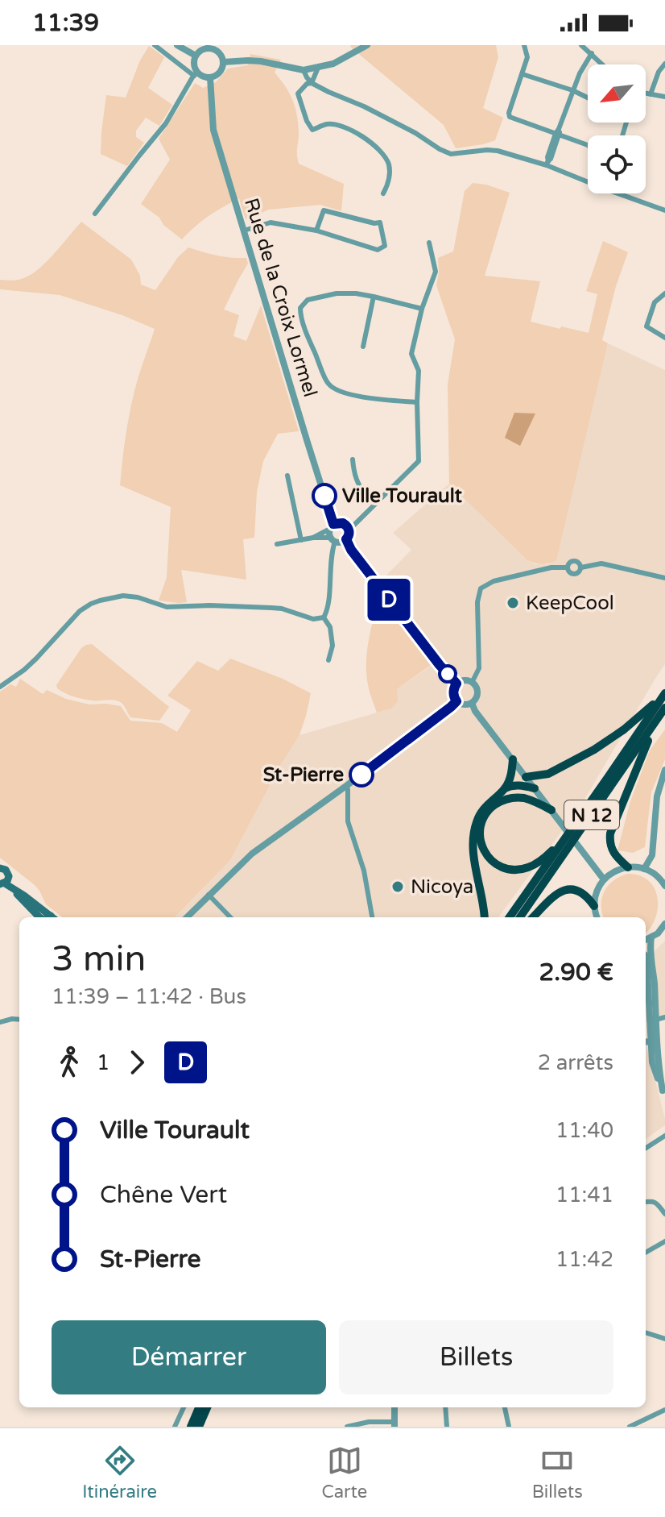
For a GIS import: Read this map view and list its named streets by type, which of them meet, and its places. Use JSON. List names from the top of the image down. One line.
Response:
{"streets":{"highway":["N 12"],"street":["Rue de la Croix Lormel"]},"places":["Ville Tourault","KeepCool","St-Pierre","Nicoya"],"lines":["bus line D"],"north":"bottom left","page":{"status":"11:39","on_map":"D","heading":["3 min","11:39 – 11:42 · Bus","2.90 €"],"legs":["1","D","2 arrêts"],"list":[{"name":"Ville Tourault","value":"11:40"},{"name":"Chêne Vert","value":"11:41"},{"name":"St-Pierre","value":"11:42"}],"buttons":["Démarrer","Billets"],"tabs":["Itinéraire","Carte","Billets"]}}
